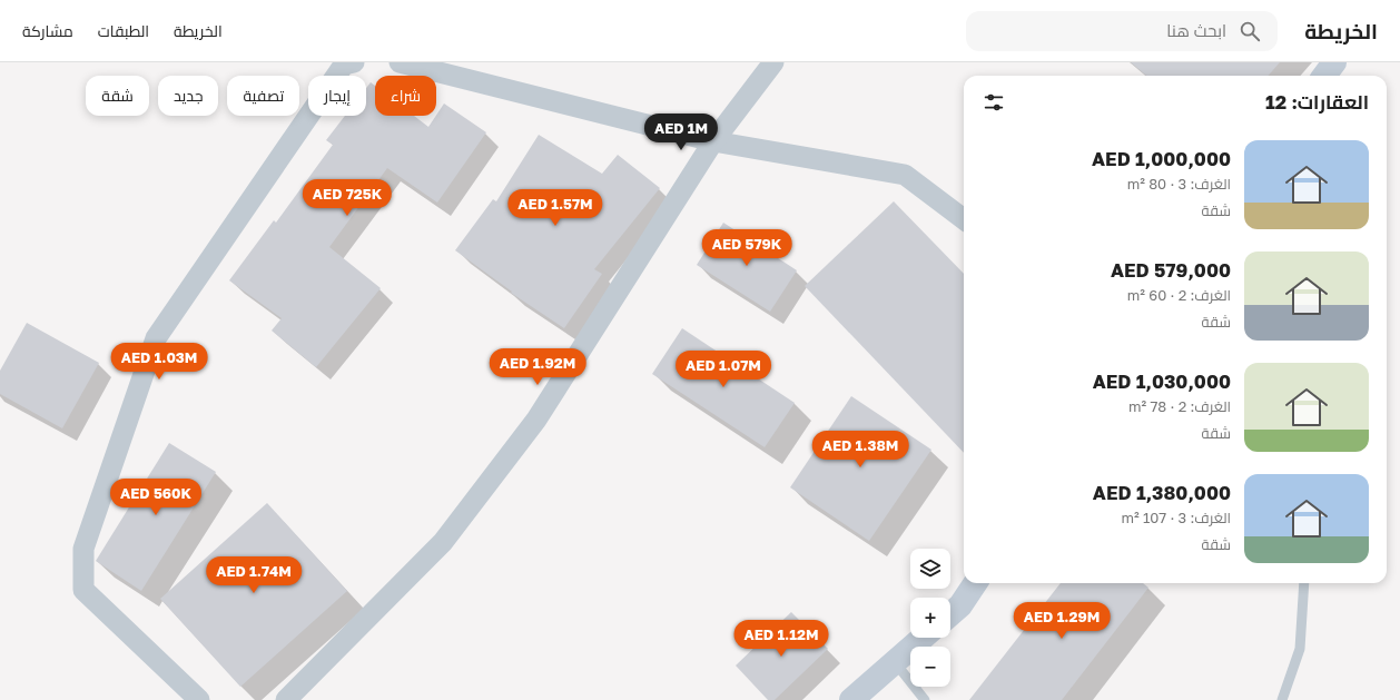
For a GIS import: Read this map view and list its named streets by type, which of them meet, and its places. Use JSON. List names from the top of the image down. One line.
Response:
{"page":{"header":"الخريطة","search":"ابحث هنا","nav":["الخريطة","الطبقات","مشاركة"],"chip":["شراء","إيجار","تصفية","جديد","شقة"],"heading":"العقارات: 12","price":["AED 1M","AED 725K","AED 1.57M","AED 579K","AED 1.03M","AED 1.92M","AED 1.07M","AED 1.38M","AED 560K","AED 1.74M","AED 1.29M","AED 1.12M"],"list":[{"name":"AED 1,000,000","note":"الغرف: 3 · 80 m² · شقة"},{"name":"AED 579,000","note":"الغرف: 2 · 60 m² · شقة"},{"name":"AED 1,030,000","note":"الغرف: 2 · 78 m² · شقة"},{"name":"AED 1,380,000","note":"الغرف: 3 · 107 m² · شقة"}],"map_buttons":["+","−"]}}
